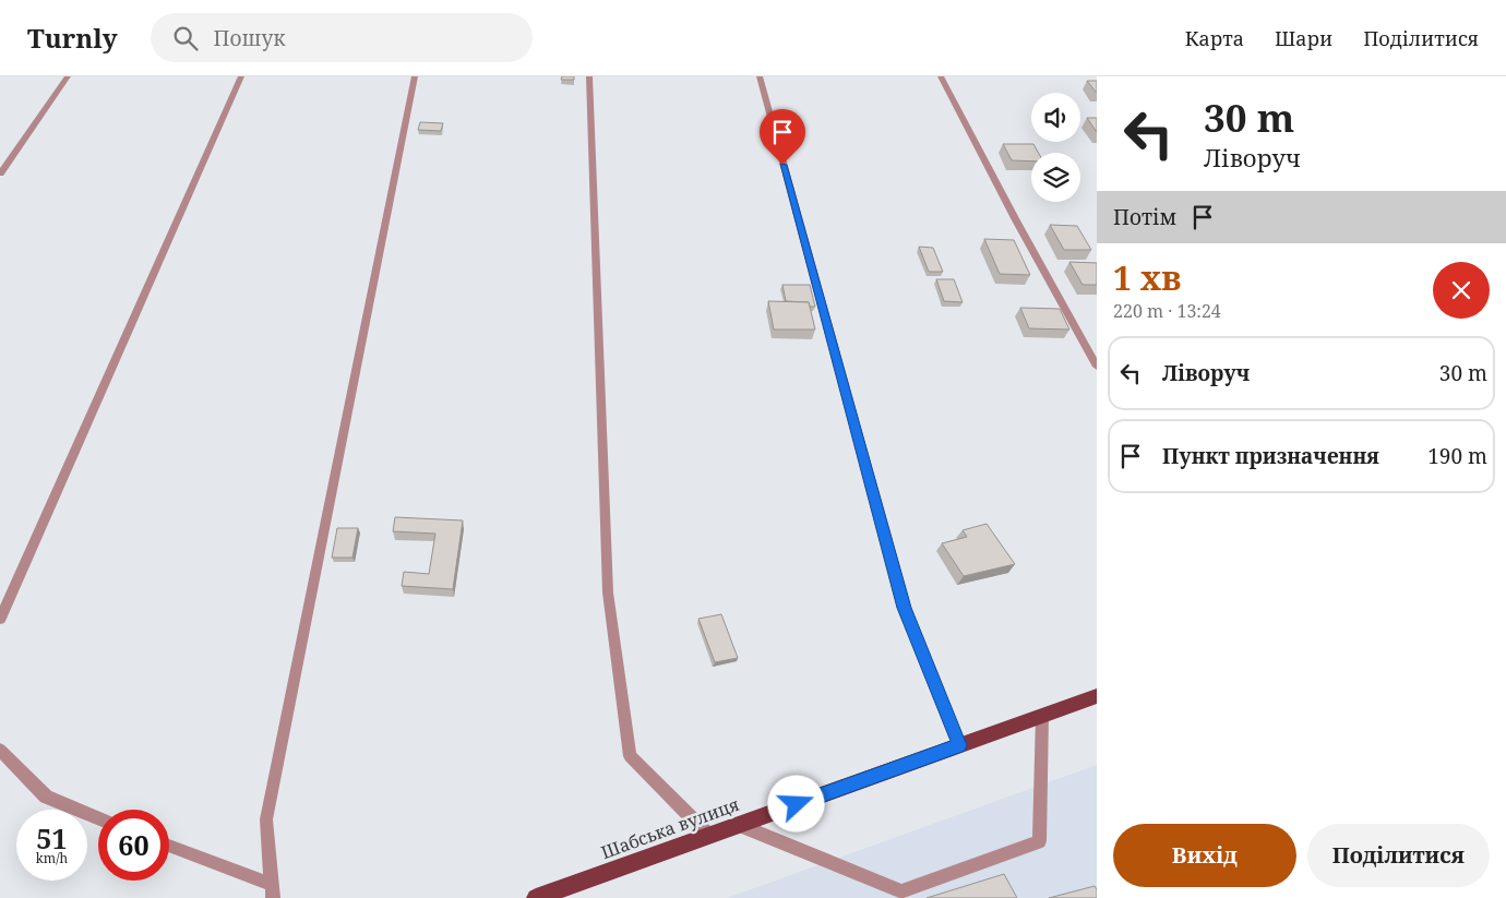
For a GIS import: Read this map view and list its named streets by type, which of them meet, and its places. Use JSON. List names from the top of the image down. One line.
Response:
{"streets":{"main road":["Шабська вулиця"]},"page":{"header":"Turnly","search":"Пошук","nav":["Карта","Шари","Поділитися"],"turn":["30 m","Ліворуч"],"then":"Потім","heading":["1 хв","220 m · 13:24"],"list":[{"name":"Ліворуч","value":"30 m"},{"name":"Пункт призначення","value":"190 m"}],"speed":"51 km/h","limit":"60","buttons":["Вихід","Поділитися"]}}
